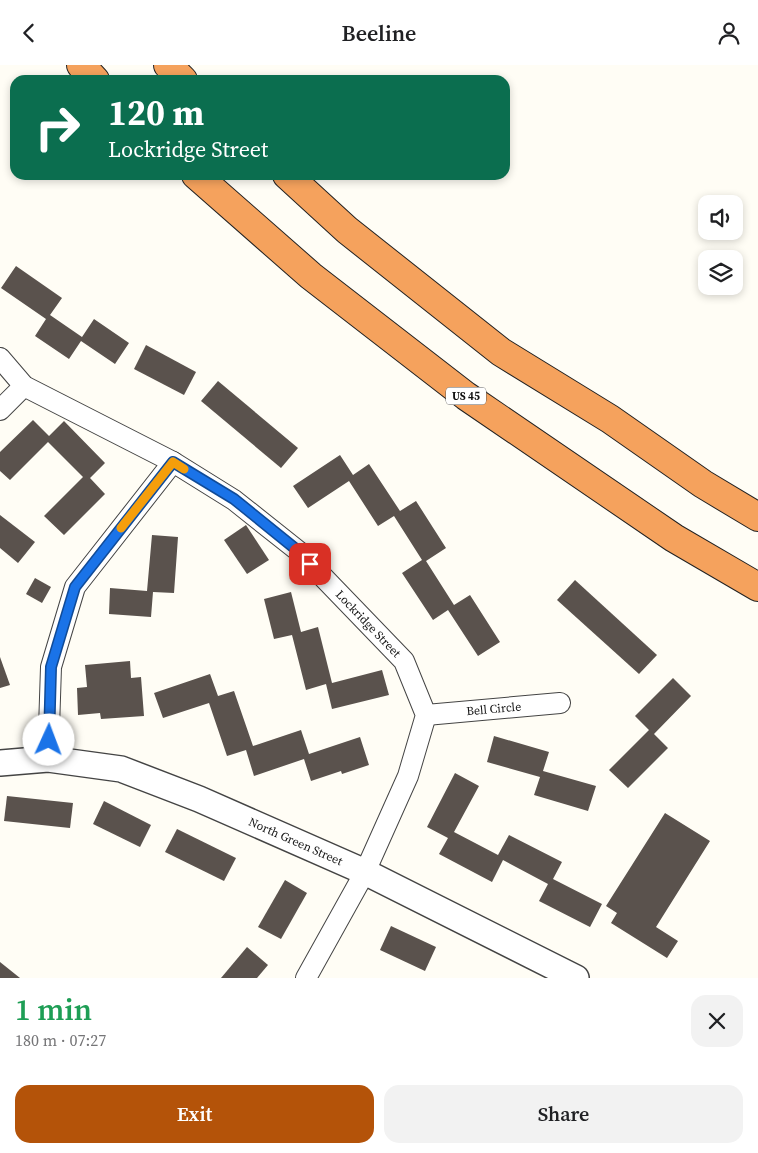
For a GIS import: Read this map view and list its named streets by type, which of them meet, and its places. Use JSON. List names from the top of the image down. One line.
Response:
{"streets":{"highway":["US 45"],"street":["Lockridge Street","Bell Circle","North Green Street"]},"crossings":[["Lockridge Street","Bell Circle"]],"page":{"header":"Beeline","turn":["120 m","Lockridge Street"],"heading":["1 min","180 m · 07:27"],"buttons":["Exit","Share"]}}
